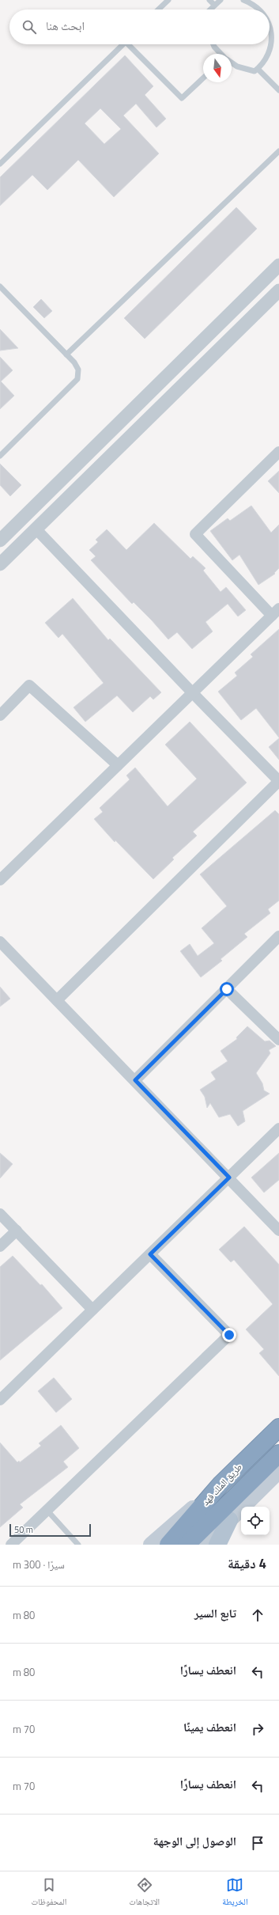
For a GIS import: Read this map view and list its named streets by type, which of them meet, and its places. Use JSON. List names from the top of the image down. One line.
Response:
{"streets":{"highway":["طريق الملك فهد"]},"scale_bar":"50 m","north":"bottom","page":{"search":"ابحث هنا","scale":"50 m","heading":["4 دقيقة","سيرًا · 300 m"],"list":[["تابع السير","80 m"],["انعطف يسارًا","80 m"],["انعطف يمينًا","70 m"],["انعطف يسارًا","70 m"],"الوصول إلى الوجهة"],"nav":["الخريطة","الاتجاهات","المحفوظات"]}}
